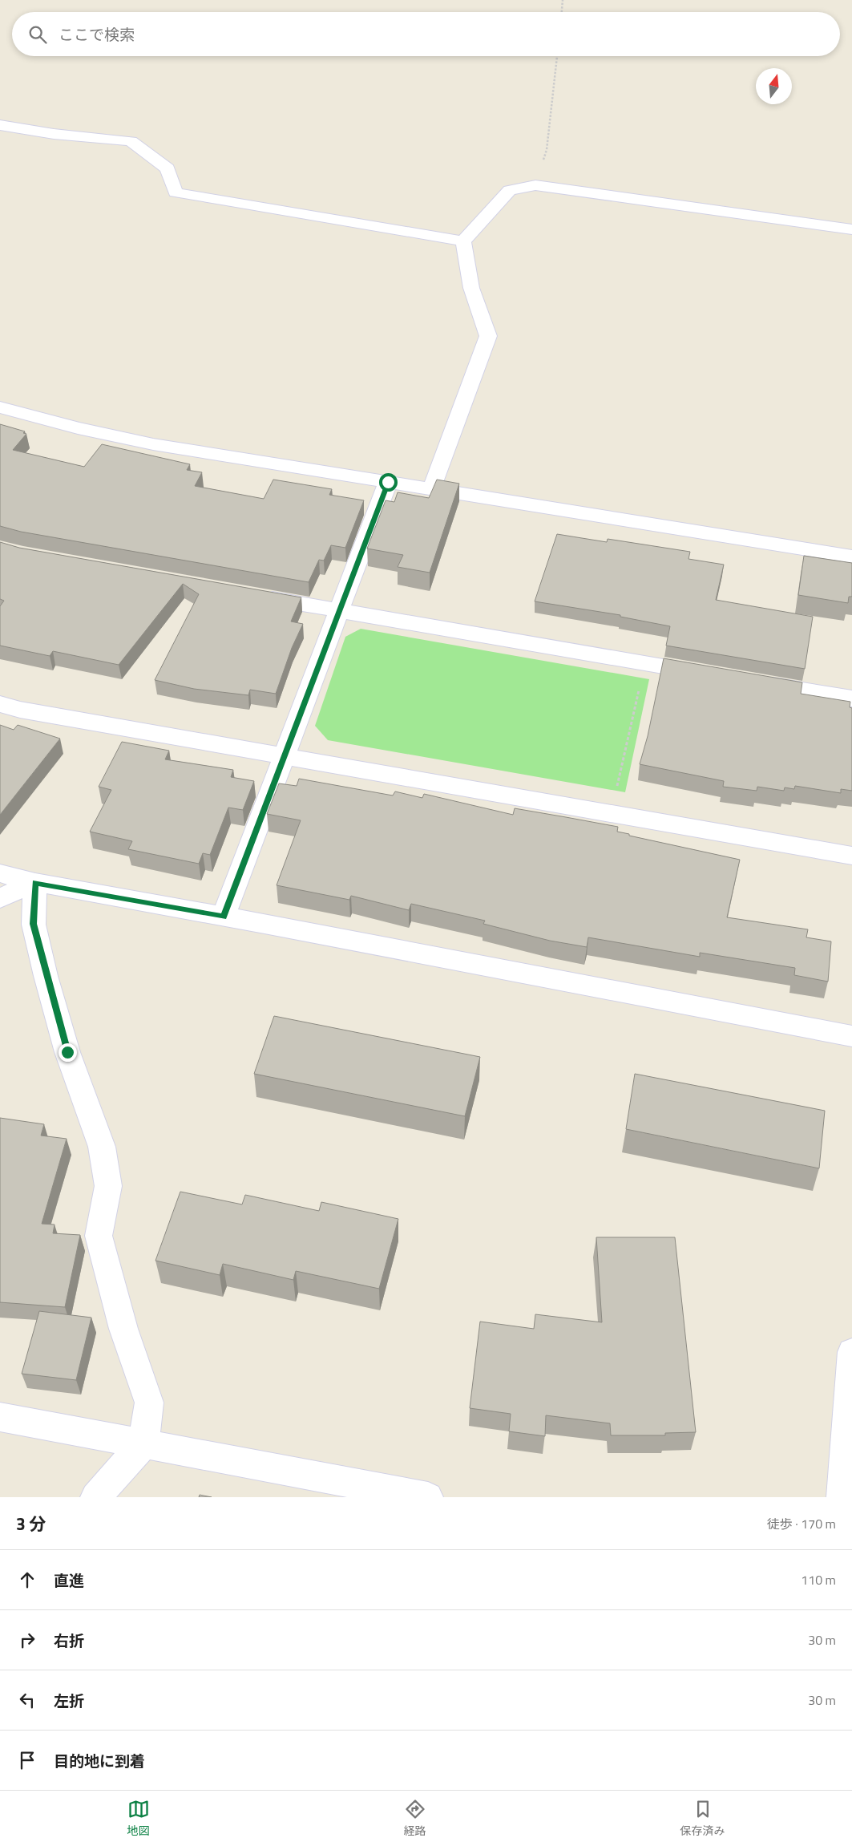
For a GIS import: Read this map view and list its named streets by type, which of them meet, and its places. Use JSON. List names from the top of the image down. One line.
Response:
{"north":"top","page":{"search":"ここで検索","heading":["3 分","徒歩 · 170 m"],"list":[["直進","110 m"],["右折","30 m"],["左折","30 m"],"目的地に到着"],"nav":["地図","経路","保存済み"]}}
